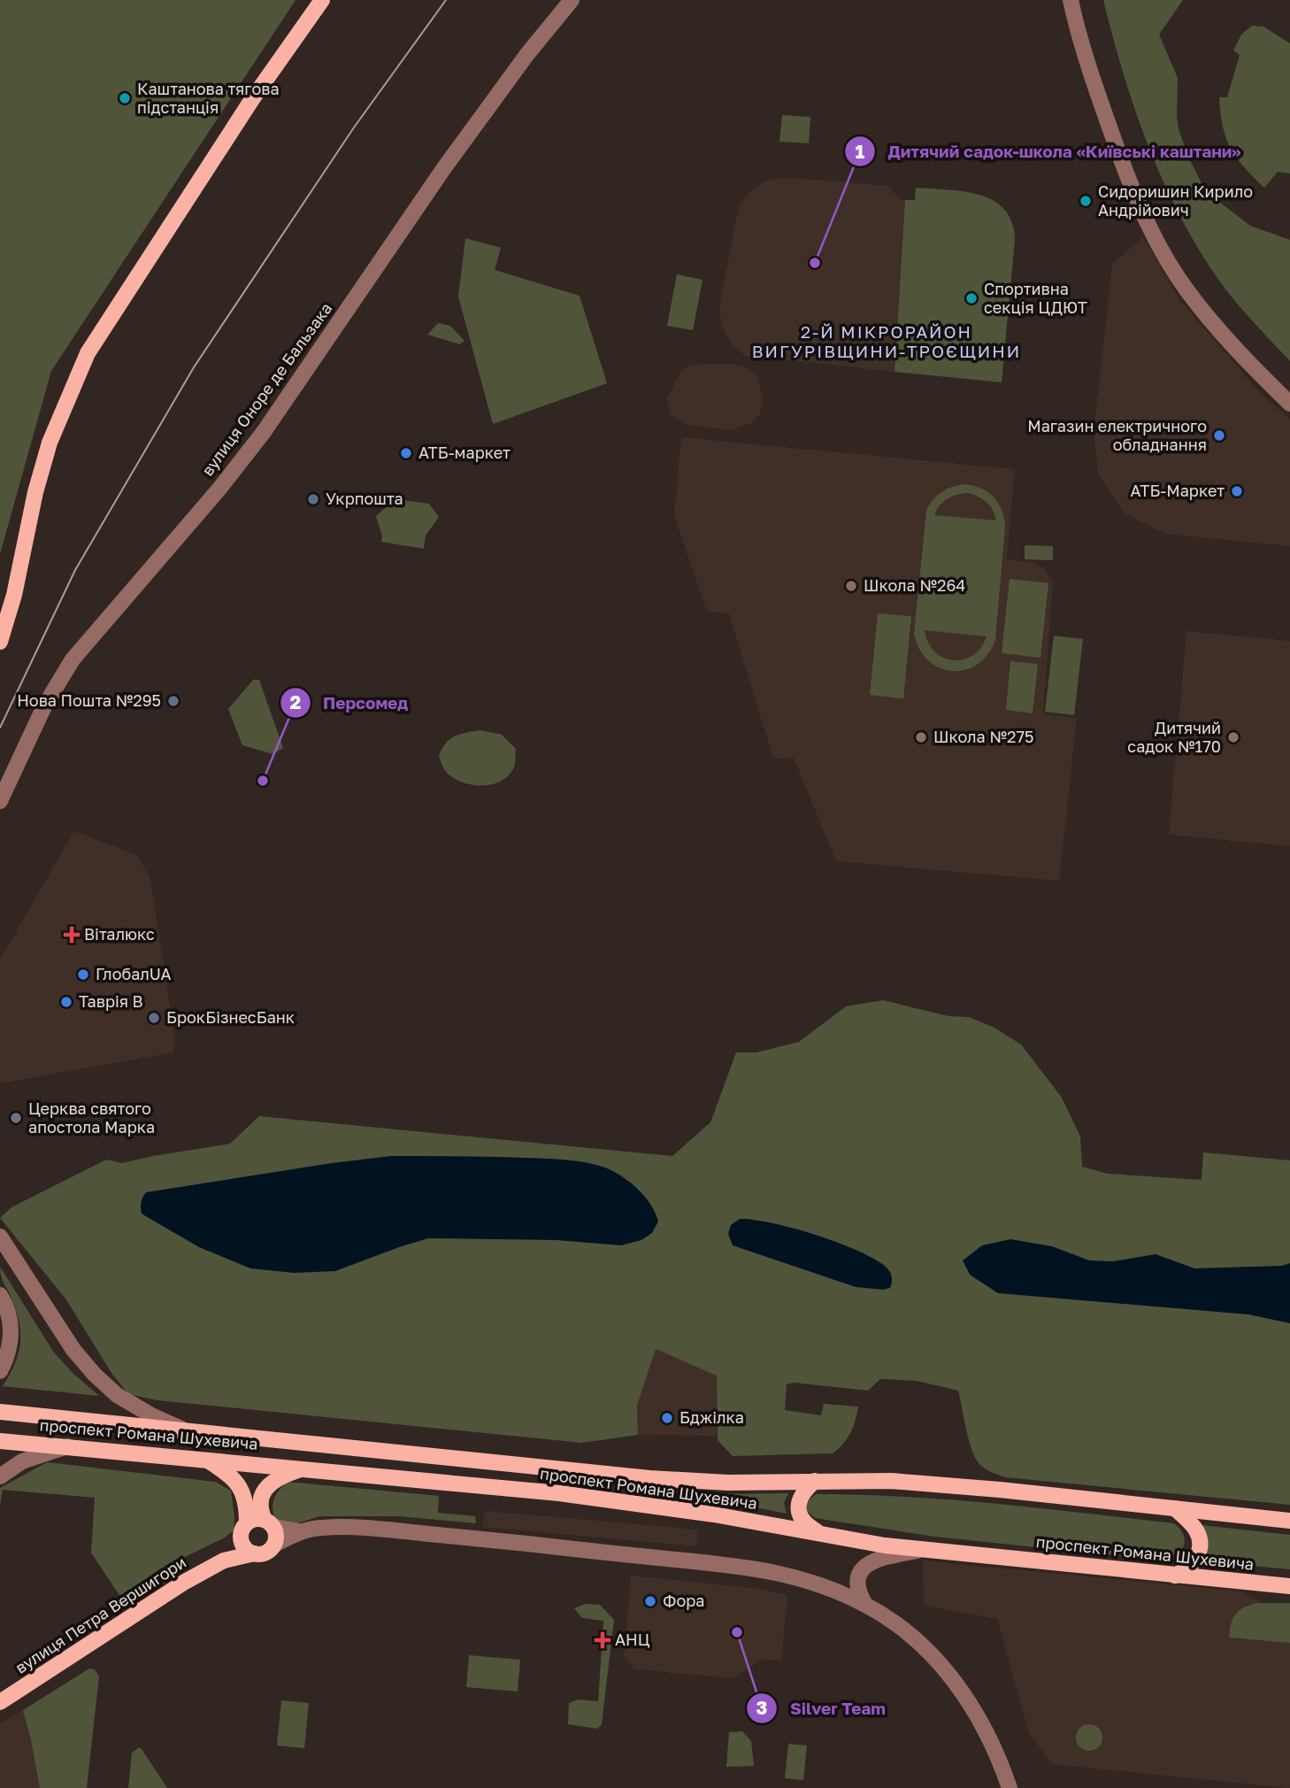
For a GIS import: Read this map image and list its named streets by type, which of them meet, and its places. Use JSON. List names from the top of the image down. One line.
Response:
{"streets":{"main road":["проспект Романа Шухевича","вулиця Петра Вершигори"],"street":["вулиця Оноре де Бальзака"]},"districts":["2-Й МІКРОРАЙОН ВИГУРІВЩИНИ-ТРОЄЩИНИ"],"places":{"other":["Каштанова тягова пiдстанцiя","Сидоришин Кирило Андрійович","Дитячий садок-школа «Київські каштани»","Спортивна секція ЦДЮТ","Магазин електричного обладнання","АТБ-маркет","АТБ-Маркет","Укрпошта","Школа №264","Нова Пошта №295","Школа №275","Дитячий садок №170","Персомед","ГлобалUA","Таврія В","БрокБізнесБанк","Церква святого апостола Марка","Бджілка","Фора","Silver Team"],"health":["Віталюкс","АНЦ"]}}
